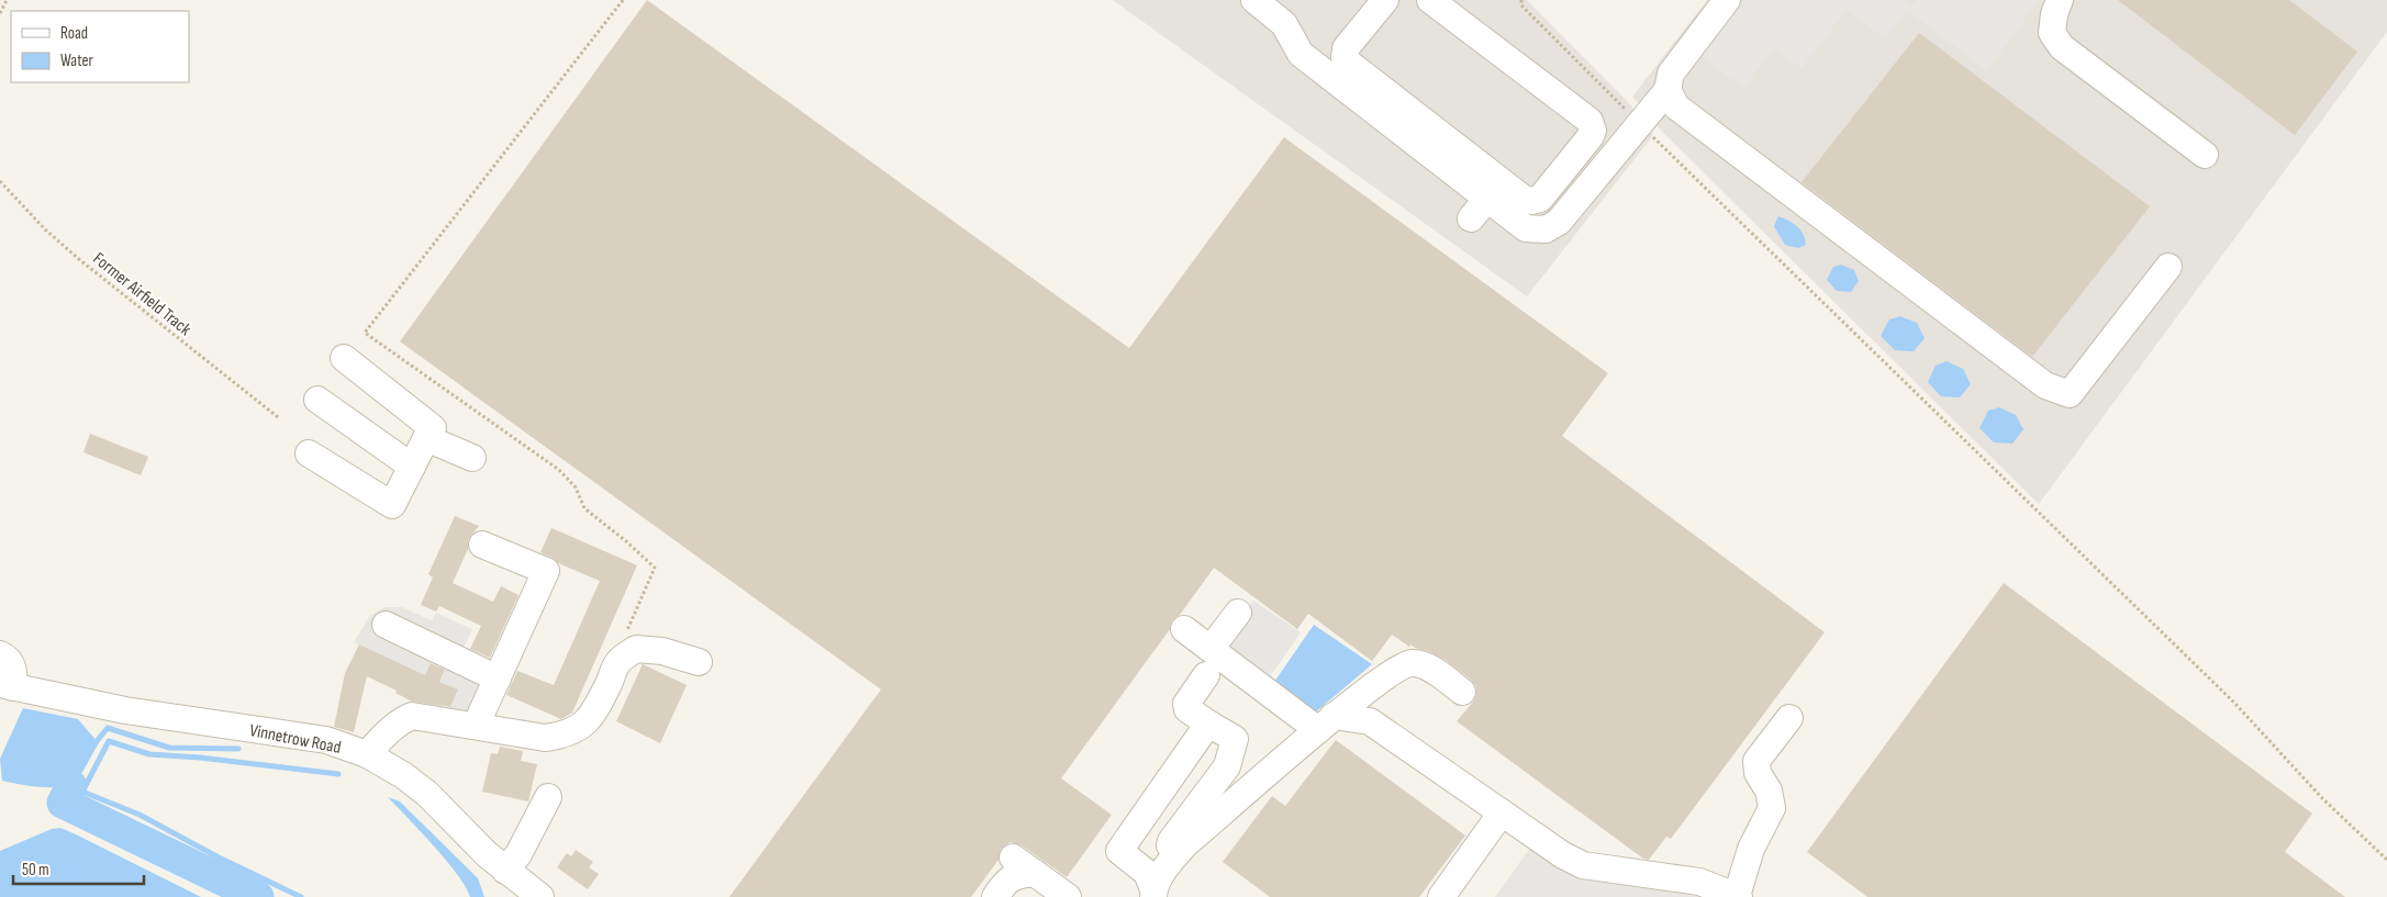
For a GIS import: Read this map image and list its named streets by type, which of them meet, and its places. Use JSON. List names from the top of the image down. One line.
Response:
{"streets":{"street":["Vinnetrow Road"],"path":["Former Airfield Track"]},"legend":["Road","Water"],"scale_bar":"50 m"}
